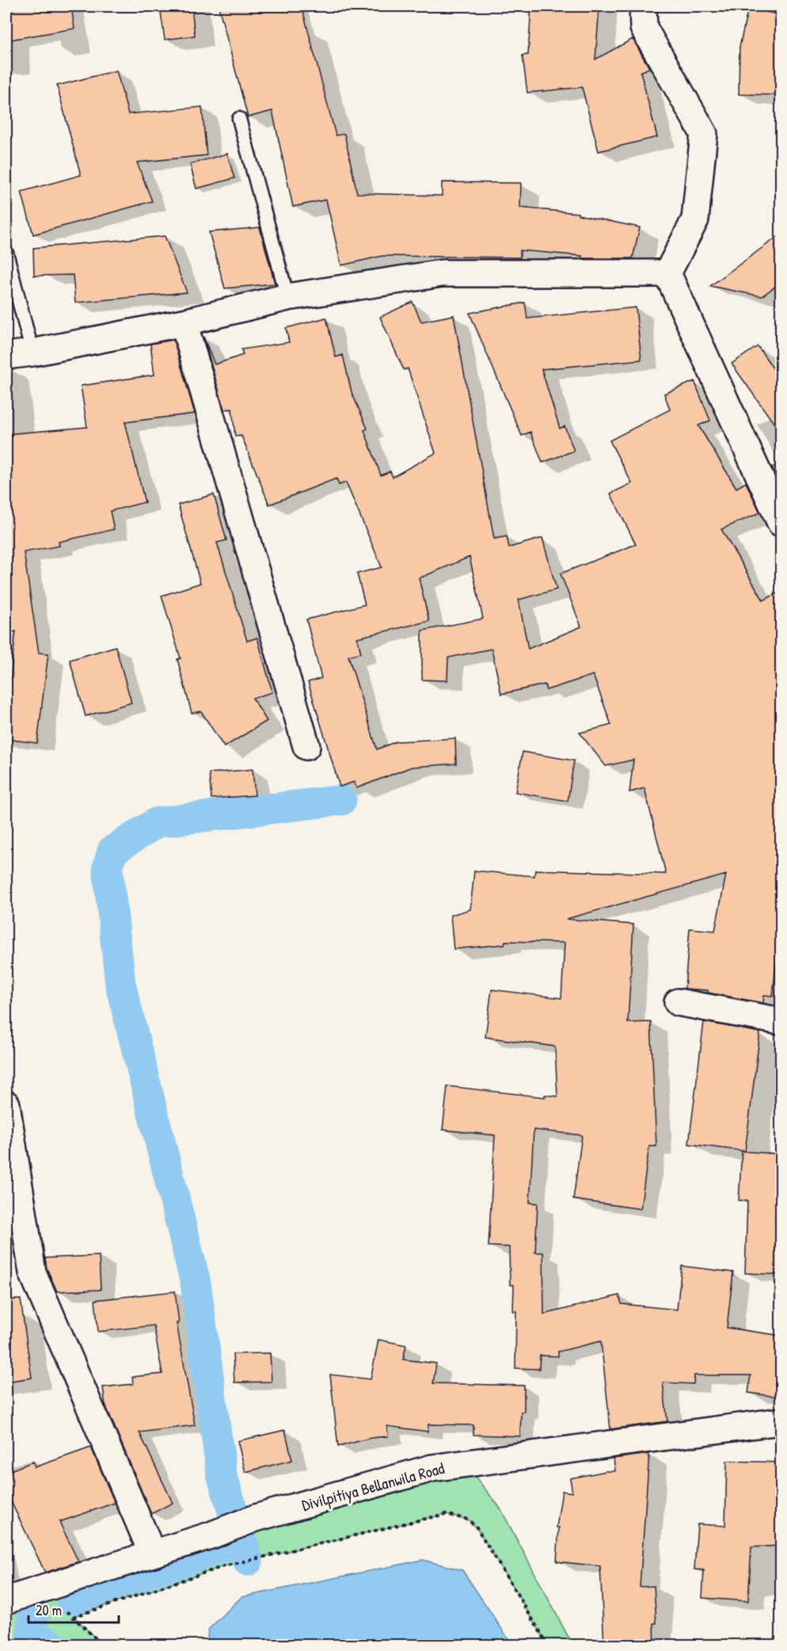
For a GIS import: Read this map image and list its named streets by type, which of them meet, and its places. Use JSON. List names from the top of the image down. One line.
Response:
{"streets":{"street":["Divilpitiya Bellanwila Road"]},"scale_bar":"20 m"}
